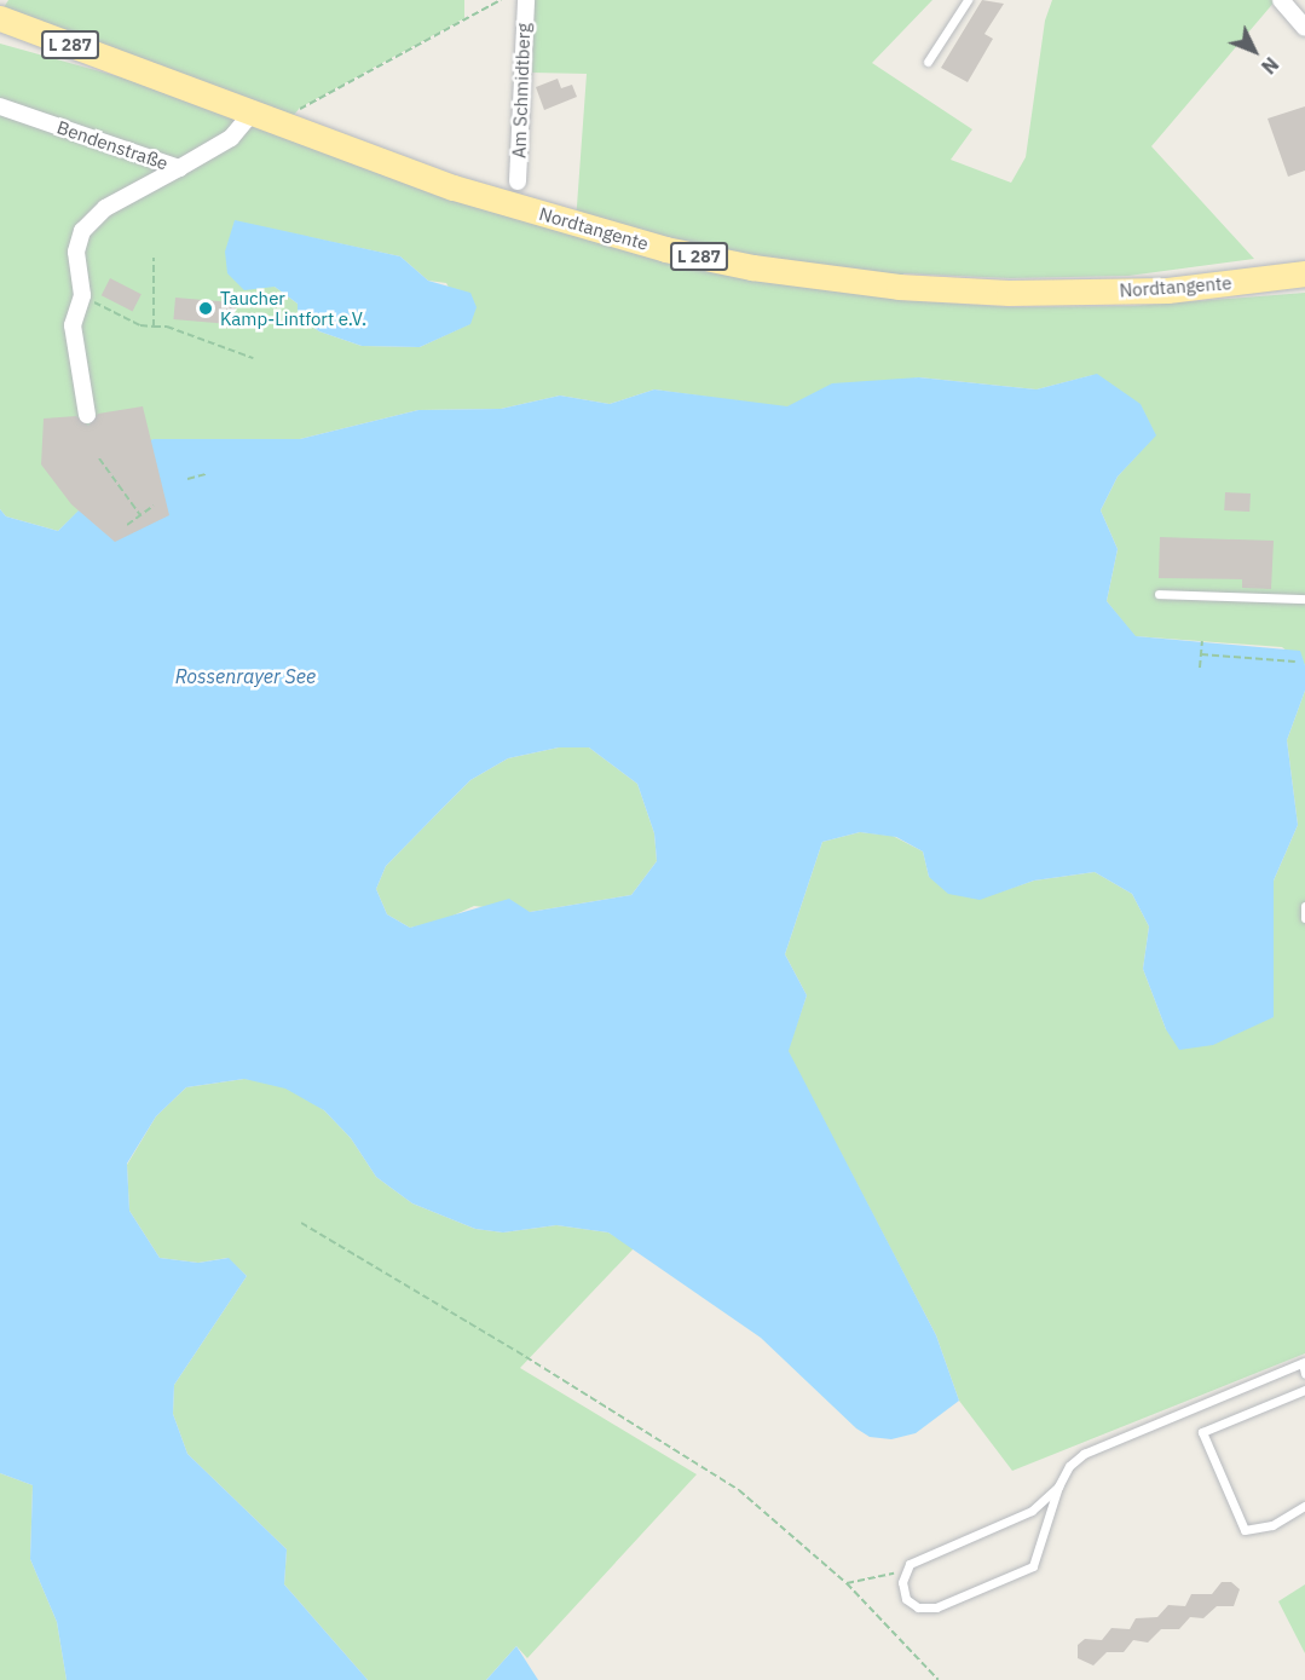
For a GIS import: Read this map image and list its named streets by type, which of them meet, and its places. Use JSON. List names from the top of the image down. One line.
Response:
{"streets":{"main road":["L 287","Nordtangente"],"street":["Am Schmidtberg","Bendenstraße"]},"crossings":[["Bendenstraße","Nordtangente"]],"water":["Rossenrayer See"],"places":["Taucher Kamp-Lintfort e.V."],"north":"bottom right"}
